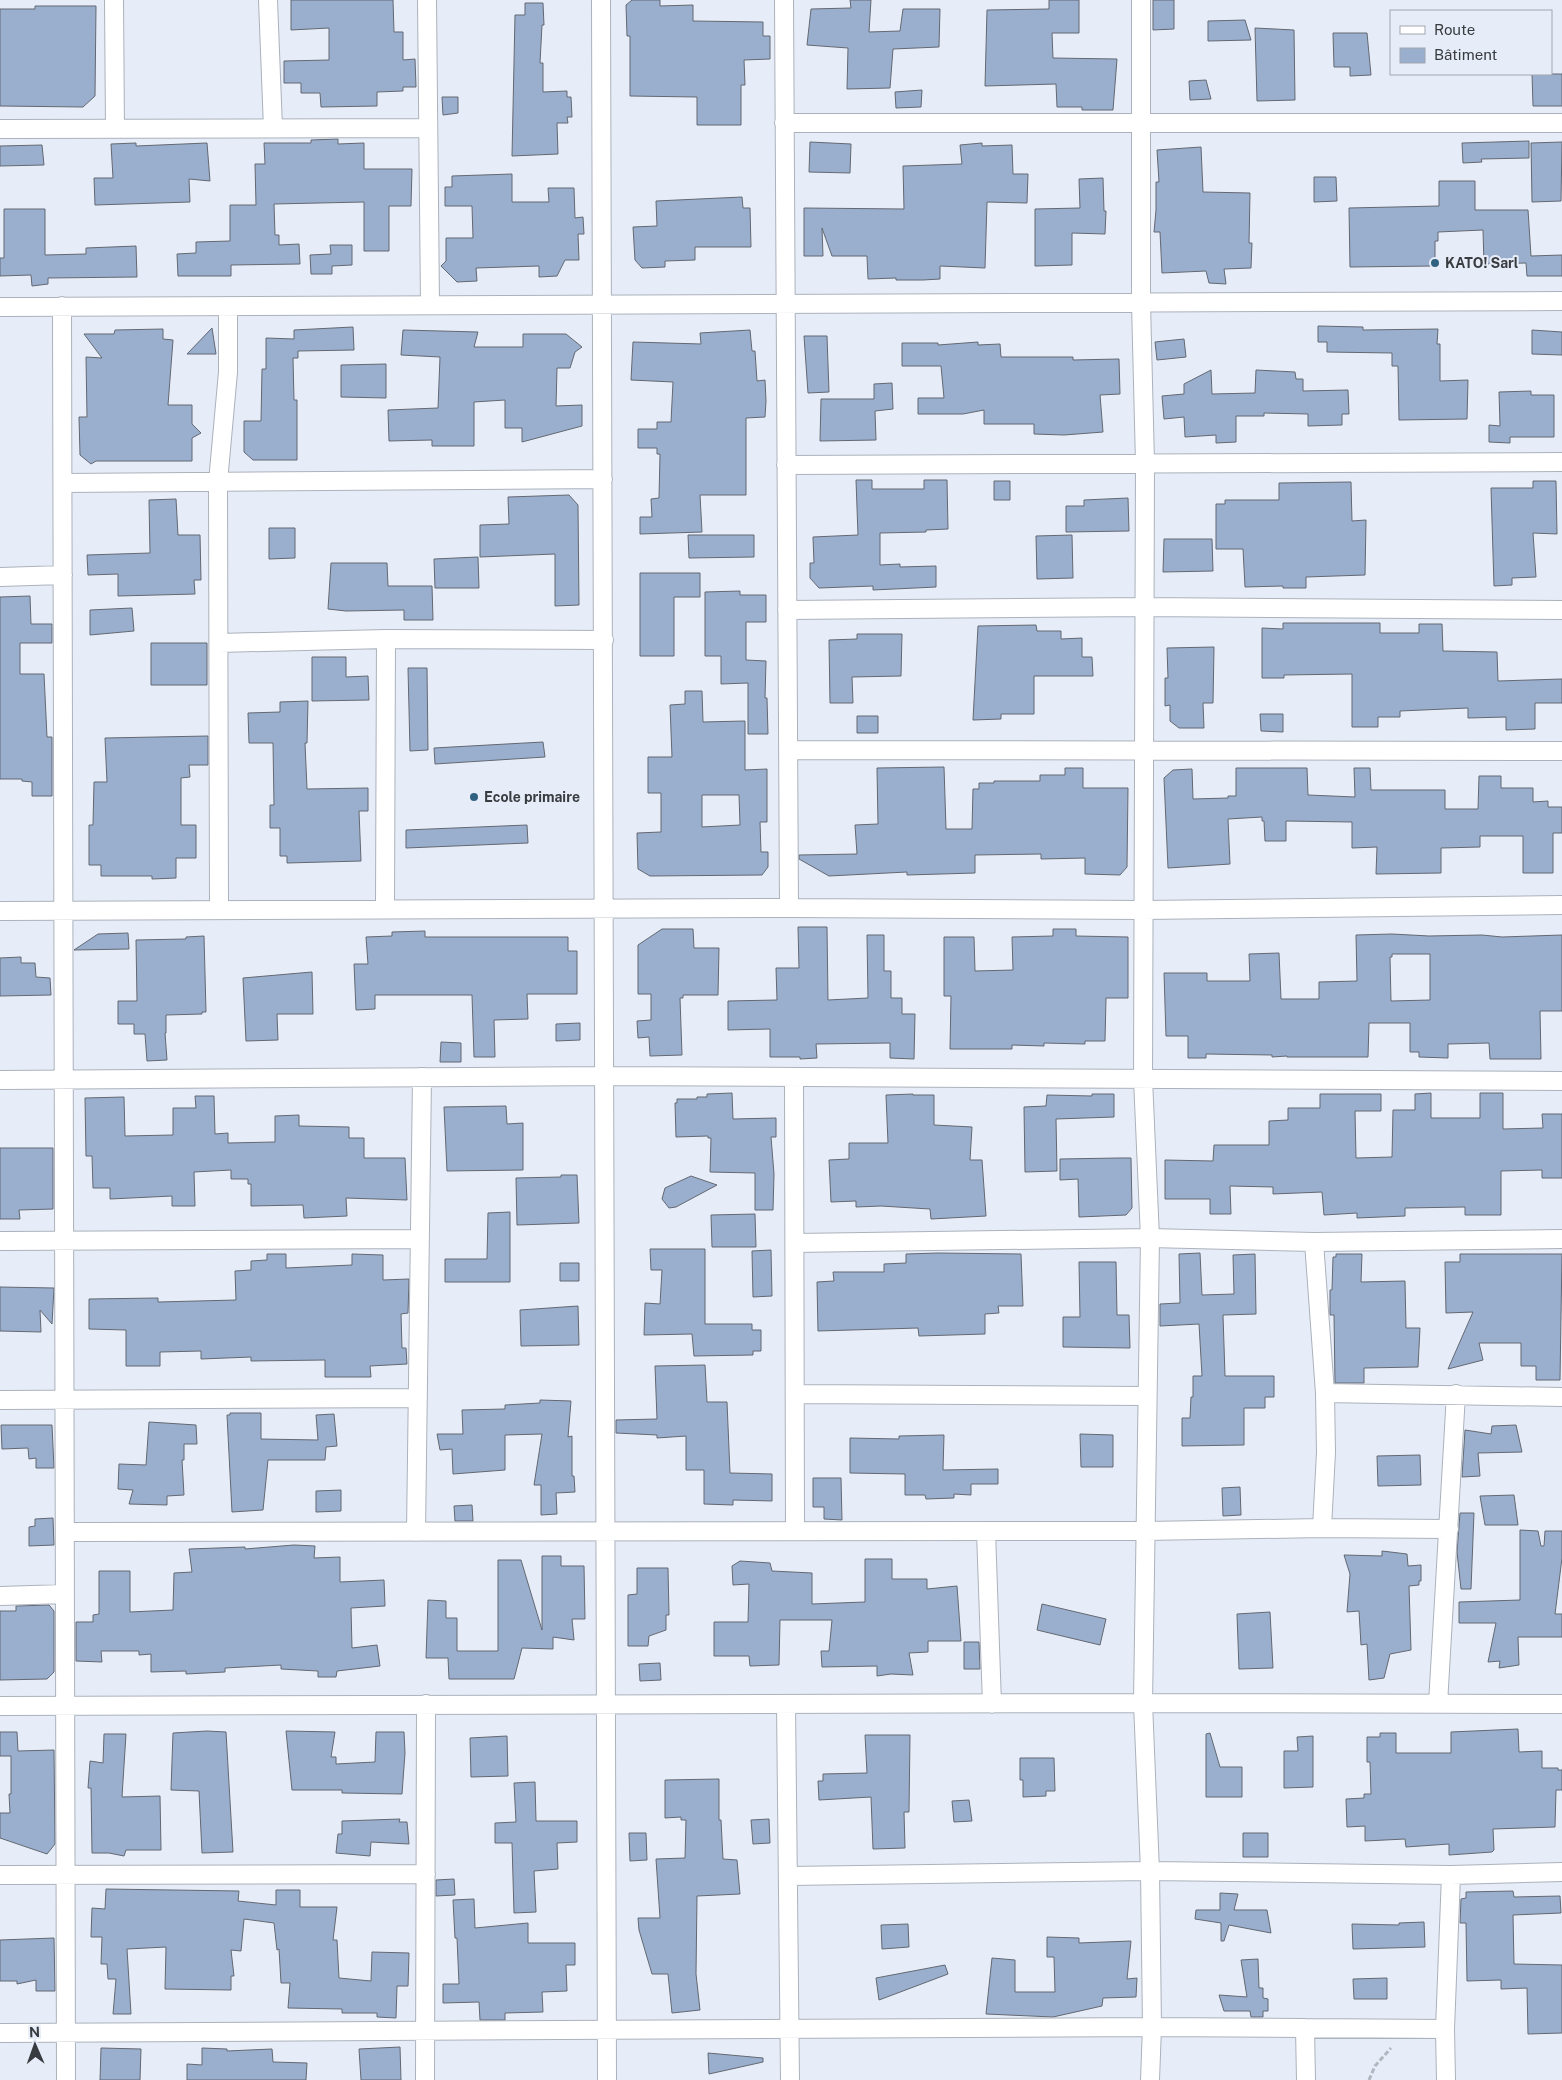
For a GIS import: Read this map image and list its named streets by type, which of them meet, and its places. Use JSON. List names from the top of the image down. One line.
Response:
{"places":["KATO! Sarl","Ecole primaire"],"legend":["Route","Bâtiment"],"north":"top"}
